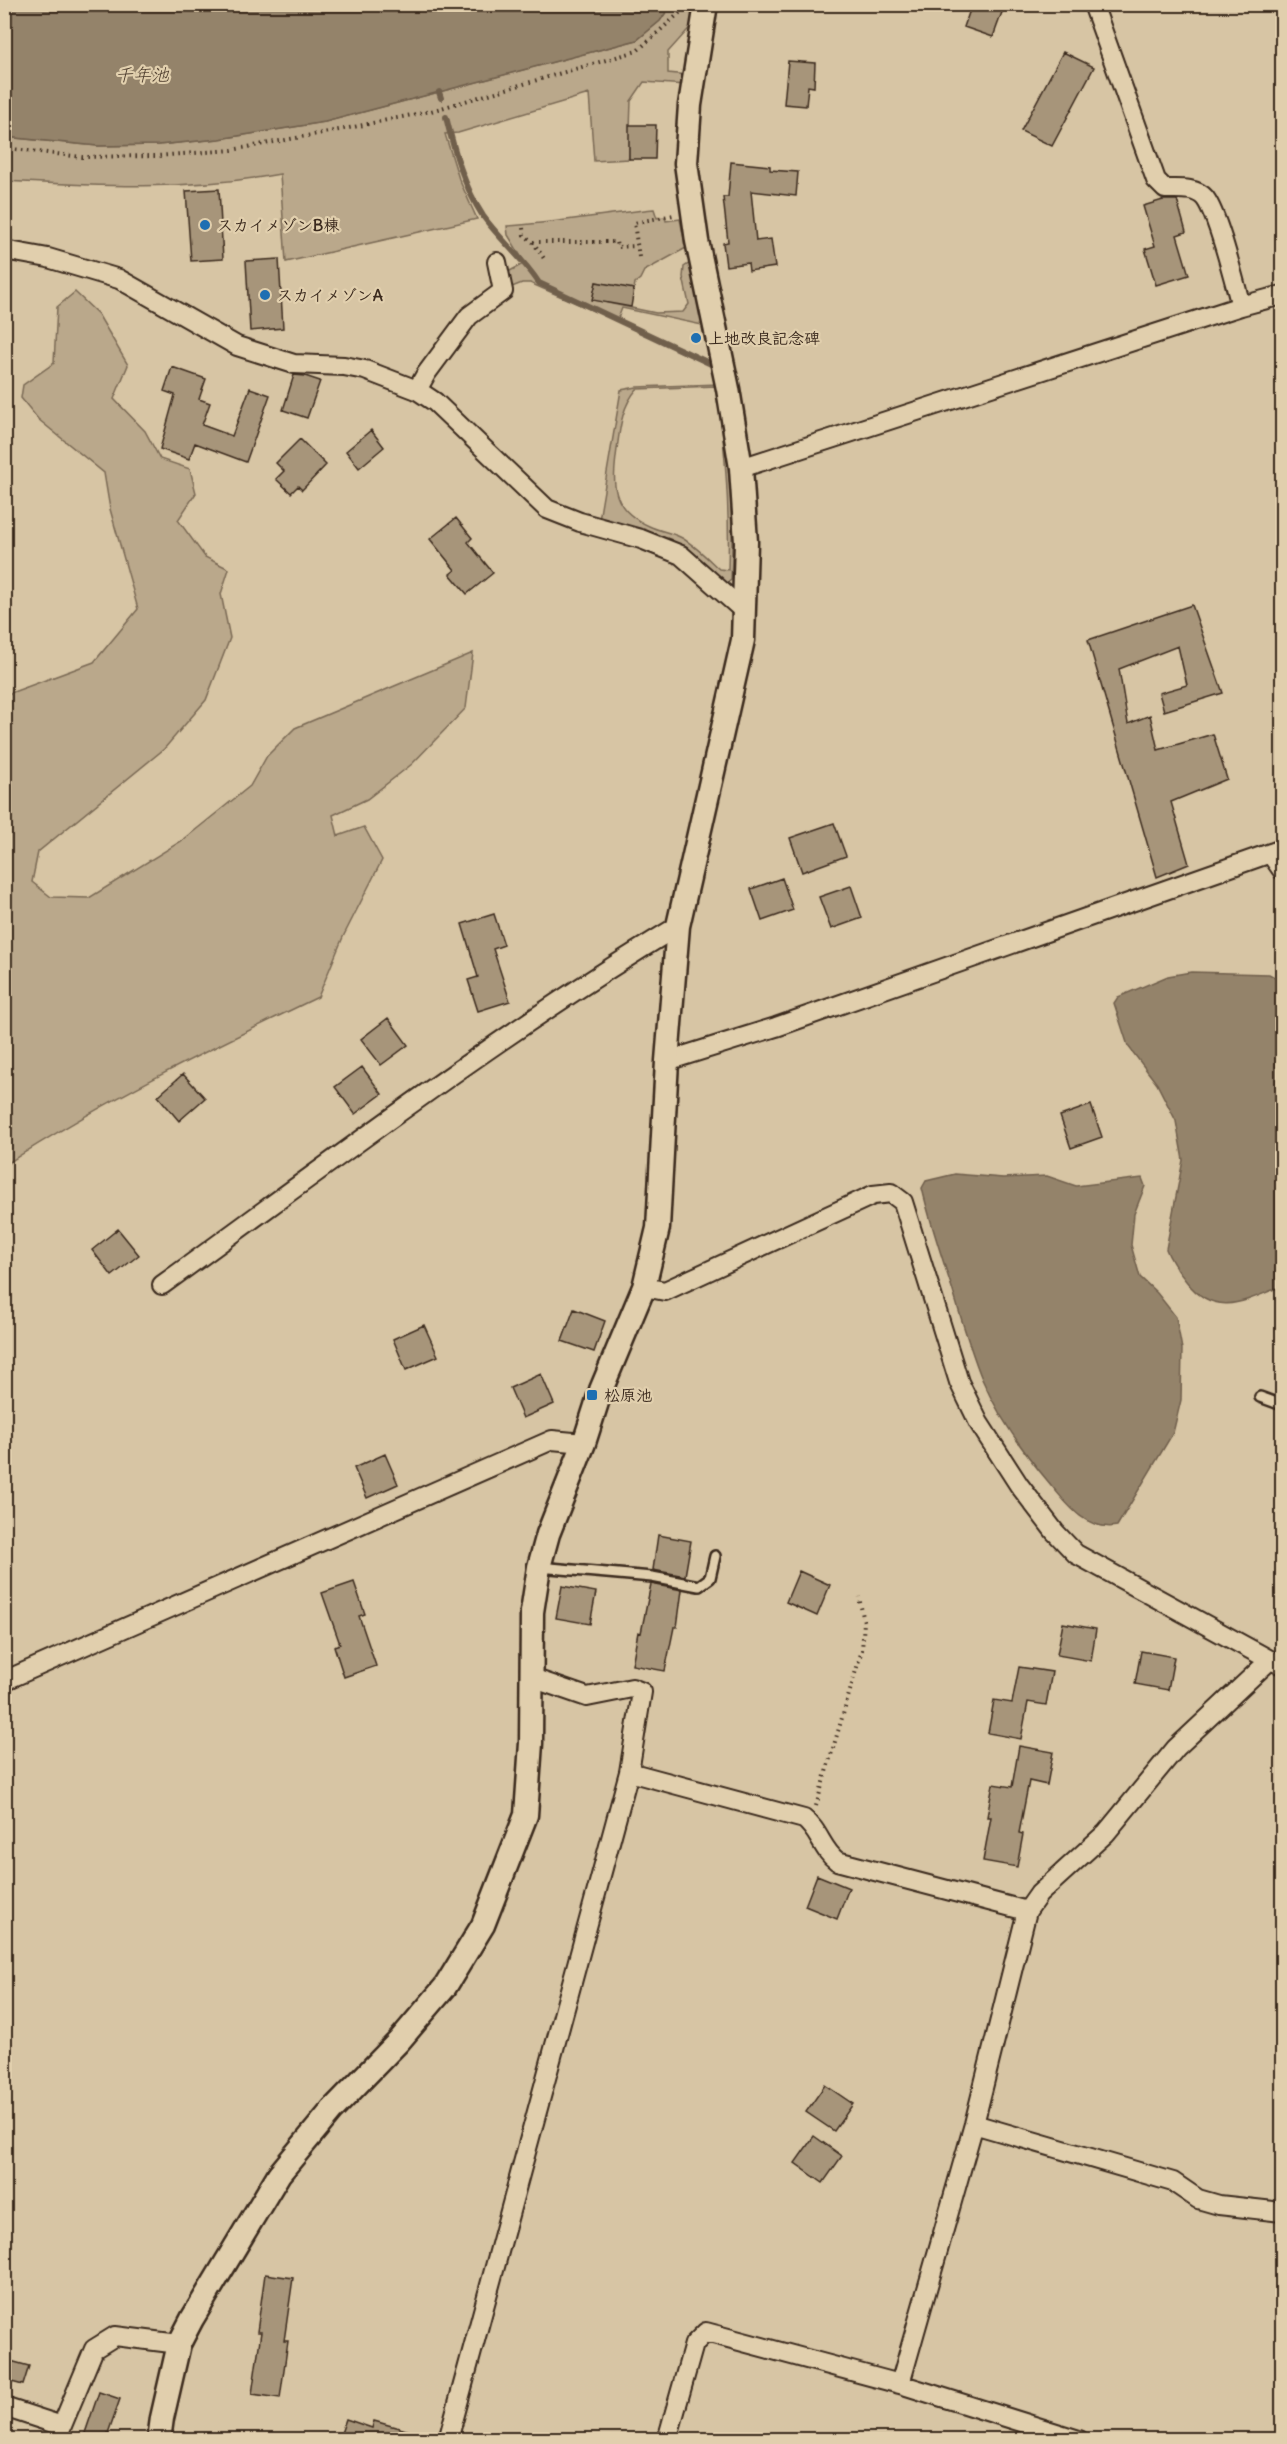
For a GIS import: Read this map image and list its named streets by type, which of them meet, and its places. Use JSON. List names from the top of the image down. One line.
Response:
{"water":["千年池"],"places":{"other":["スカイメゾンB棟","スカイメゾンA","上地改良記念碑"],"transit":["松原池"]}}
